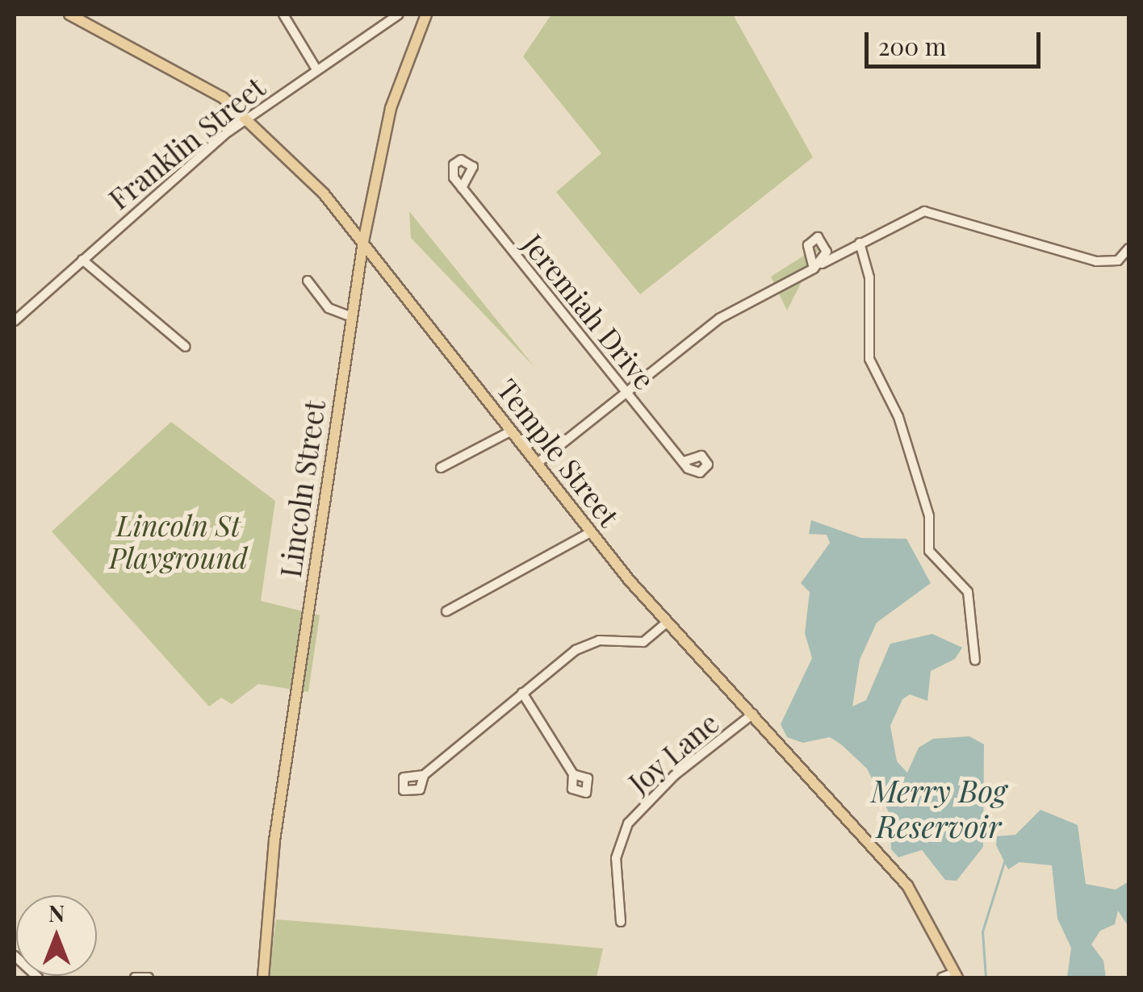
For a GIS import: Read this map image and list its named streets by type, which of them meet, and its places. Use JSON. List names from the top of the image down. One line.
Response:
{"streets":{"main road":["Temple Street","Lincoln Street"],"street":["Franklin Street","Jeremiah Drive","Joy Lane"]},"crossings":[["Franklin Street","Temple Street"],["Temple Street","Lincoln Street"],["Temple Street","Joy Lane"]],"water":["Merry Bog Reservoir"],"parks":["Lincoln St Playground"],"scale_bar":"200 m","north":"top"}
